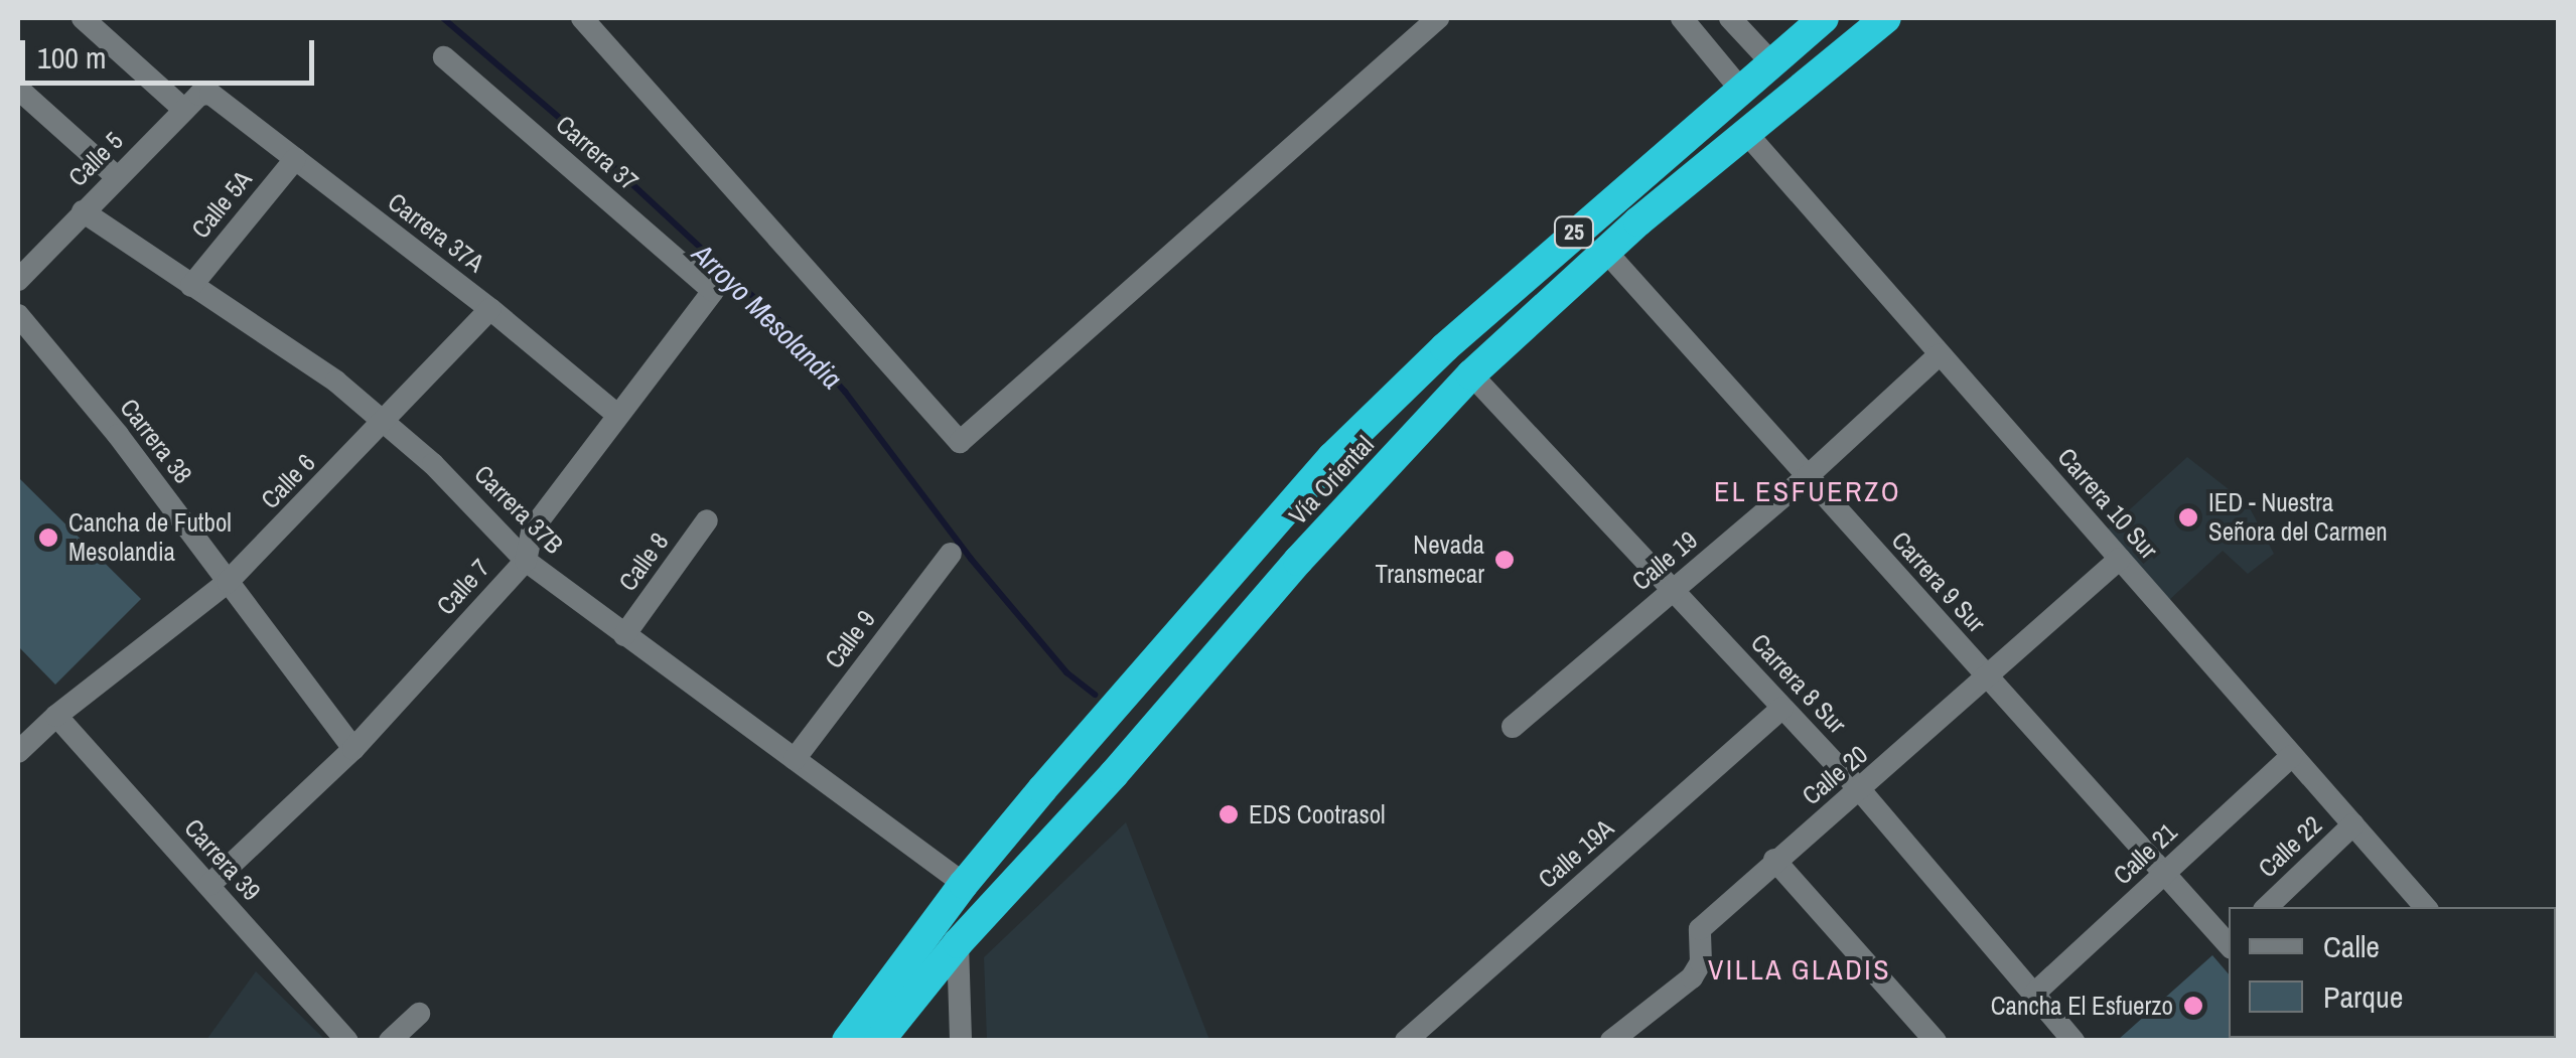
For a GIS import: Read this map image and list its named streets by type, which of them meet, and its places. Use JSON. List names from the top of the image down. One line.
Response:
{"streets":{"highway":["25","Vía Oriental"],"street":["Carrera 37","Calle 5","Calle 5A","Carrera 37A","Carrera 38","Calle 6","Carrera 10 Sur","Carrera 37B","Calle 19","Calle 8","Carrera 9 Sur","Calle 7","Calle 9","Carrera 8 Sur","Calle 20","Calle 22","Calle 19A","Calle 21","Carrera 39"]},"crossings":[["Carrera 37","Calle 7"],["Calle 5","Carrera 37A"],["Calle 5","Carrera 37B"],["Calle 5A","Carrera 37A"],["Calle 5A","Carrera 37B"],["Carrera 37A","Calle 6"],["Carrera 37A","Calle 7"],["Carrera 38","Calle 6"],["Carrera 38","Calle 7"],["Vía Oriental","Carrera 10 Sur"],["Vía Oriental","Carrera 37B"],["Vía Oriental","Carrera 9 Sur"],["Vía Oriental","Carrera 8 Sur"],["Calle 6","Carrera 37B"],["Calle 6","Carrera 39"],["Carrera 10 Sur","Calle 19"],["Carrera 10 Sur","Calle 20"],["Carrera 10 Sur","Calle 22"],["Carrera 10 Sur","Calle 21"],["Carrera 37B","Calle 8"],["Carrera 37B","Calle 7"],["Carrera 37B","Calle 9"],["Calle 19","Carrera 9 Sur"],["Calle 19","Carrera 8 Sur"],["Carrera 9 Sur","Calle 20"],["Carrera 9 Sur","Calle 21"],["Calle 7","Carrera 39"],["Carrera 8 Sur","Calle 20"],["Carrera 8 Sur","Calle 19A"],["Carrera 8 Sur","Calle 21"]],"districts":["EL ESFUERZO","VILLA GLADIS"],"water":["Arroyo Mesolandia"],"places":["IED - Nuestra Señora del Carmen","Cancha de Futbol Mesolandia","Nevada Transmecar","EDS Cootrasol","Cancha El Esfuerzo"],"legend":["Calle","Parque"],"scale_bar":"100 m"}
